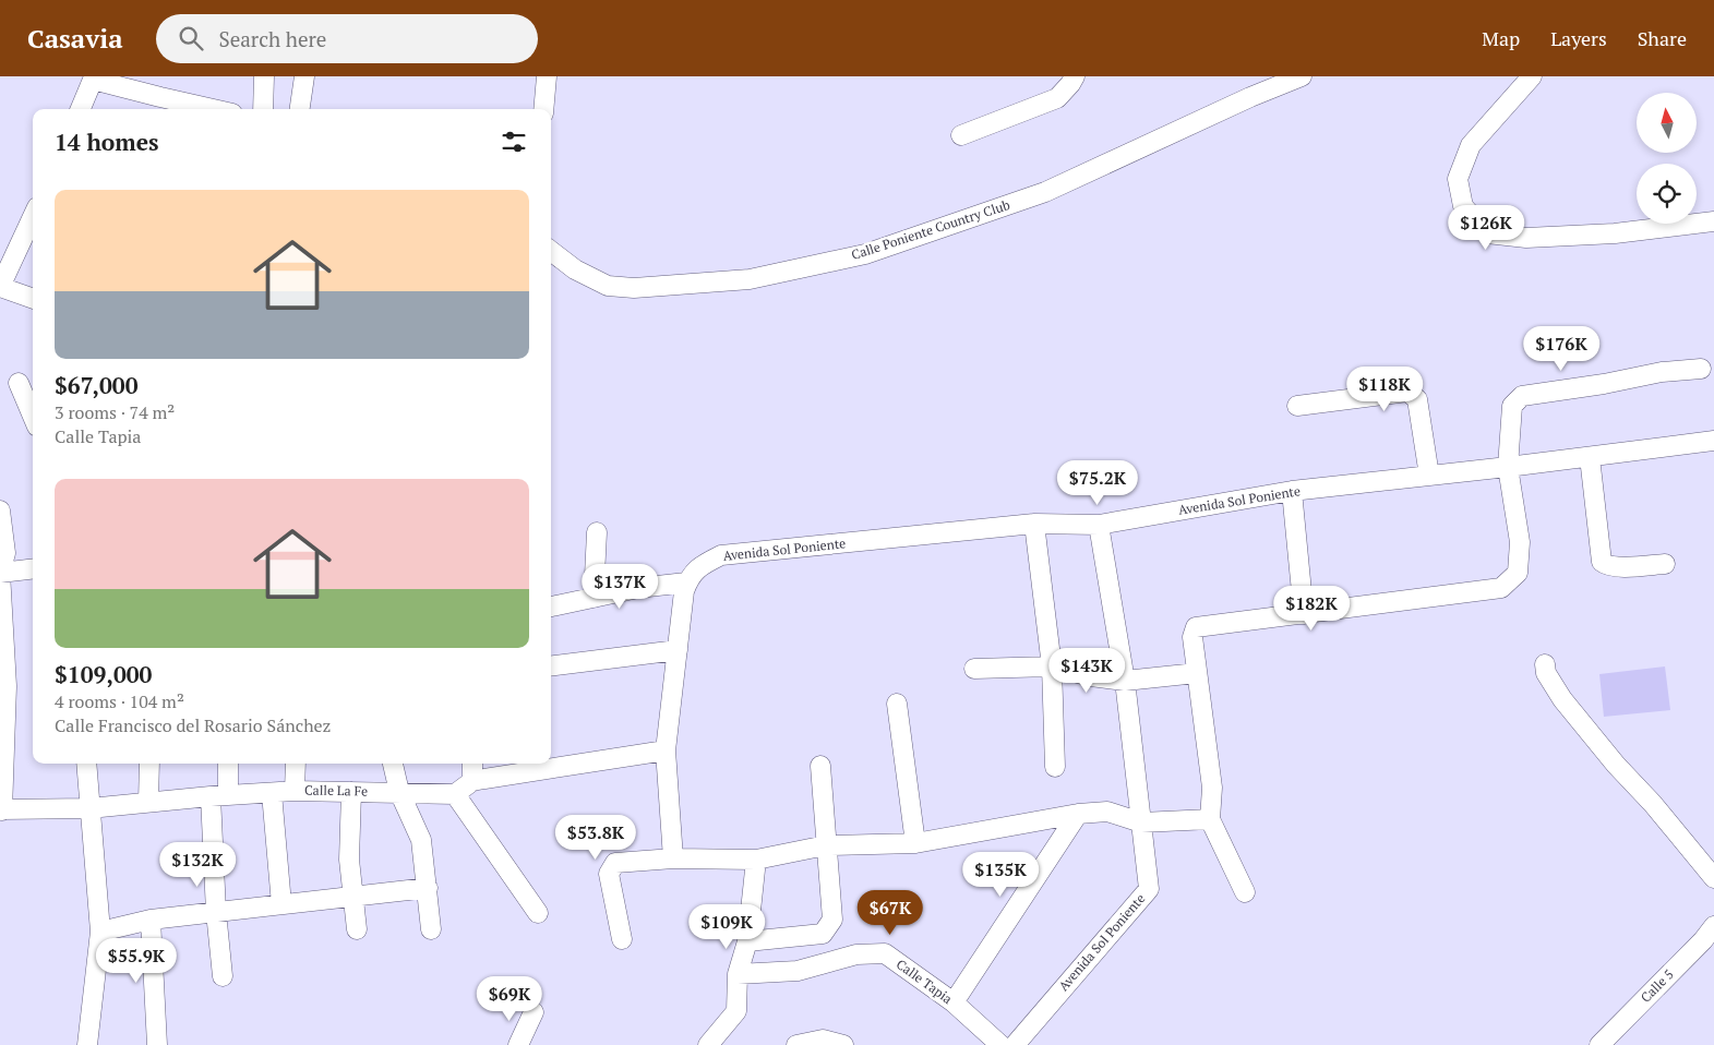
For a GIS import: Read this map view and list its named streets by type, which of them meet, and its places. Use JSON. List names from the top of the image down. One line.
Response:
{"streets":{"street":["Calle Poniente Country Club","Avenida Sol Poniente","Calle La Fe","Calle Tapia","Calle 5"]},"north":"top","page":{"header":"Casavia","search":"Search here","nav":["Map","Layers","Share"],"heading":"14 homes","list":[{"name":"$67,000","note":"3 rooms · 74 m² · Calle Tapia"},{"name":"$109,000","note":"4 rooms · 104 m² · Calle Francisco del Rosario Sánchez"}],"price":["$126K","$176K","$118K","$75.2K","$137K","$182K","$143K","$53.8K","$132K","$135K","$67K","$109K","$55.9K","$69K"]}}
